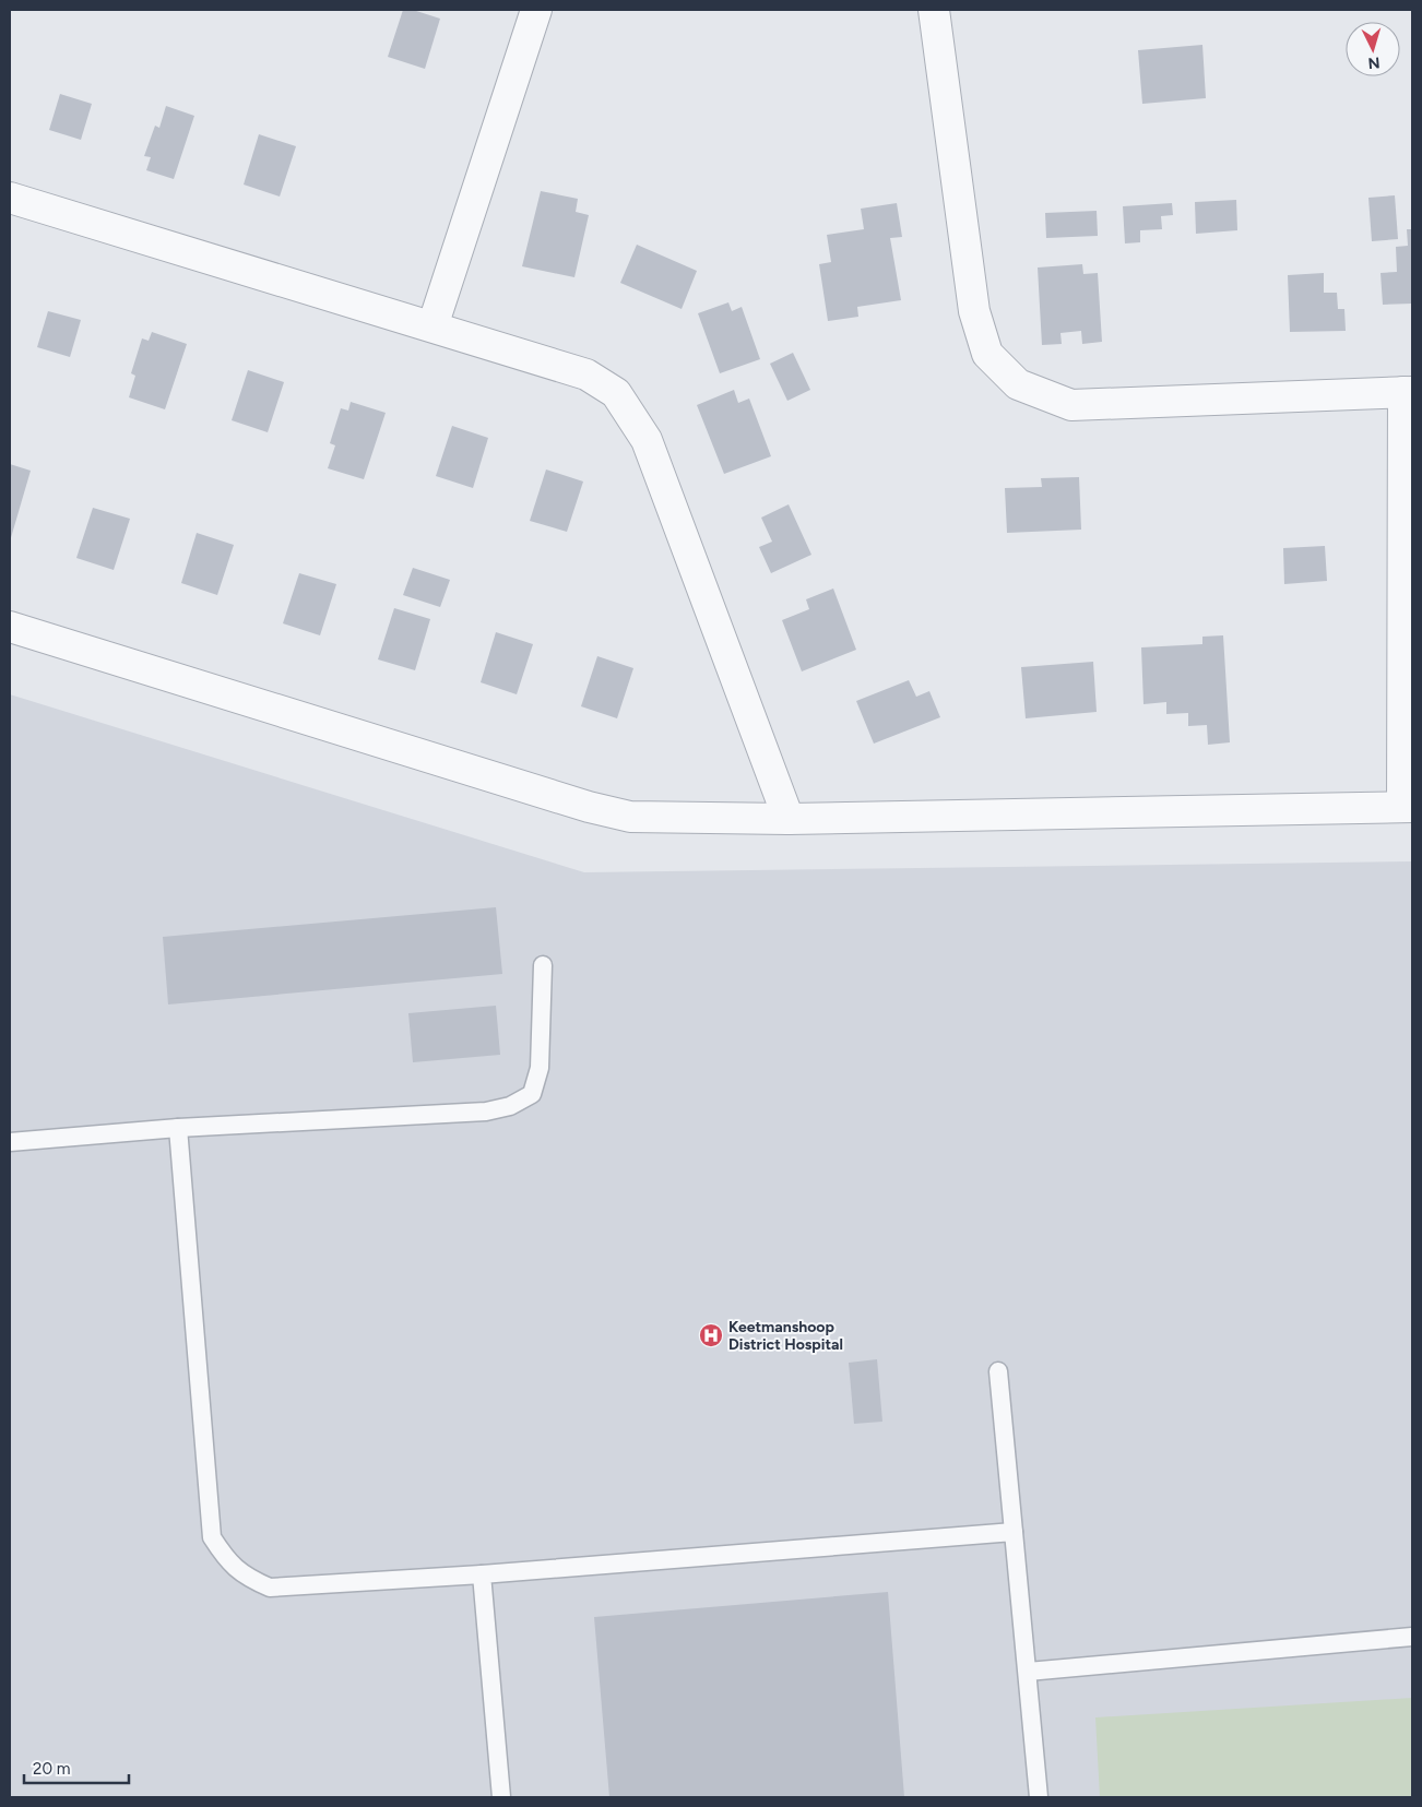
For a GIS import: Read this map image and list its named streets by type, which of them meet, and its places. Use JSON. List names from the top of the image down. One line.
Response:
{"places":{"hospital":["Keetmanshoop District Hospital"]},"scale_bar":"20 m","north":"bottom"}
